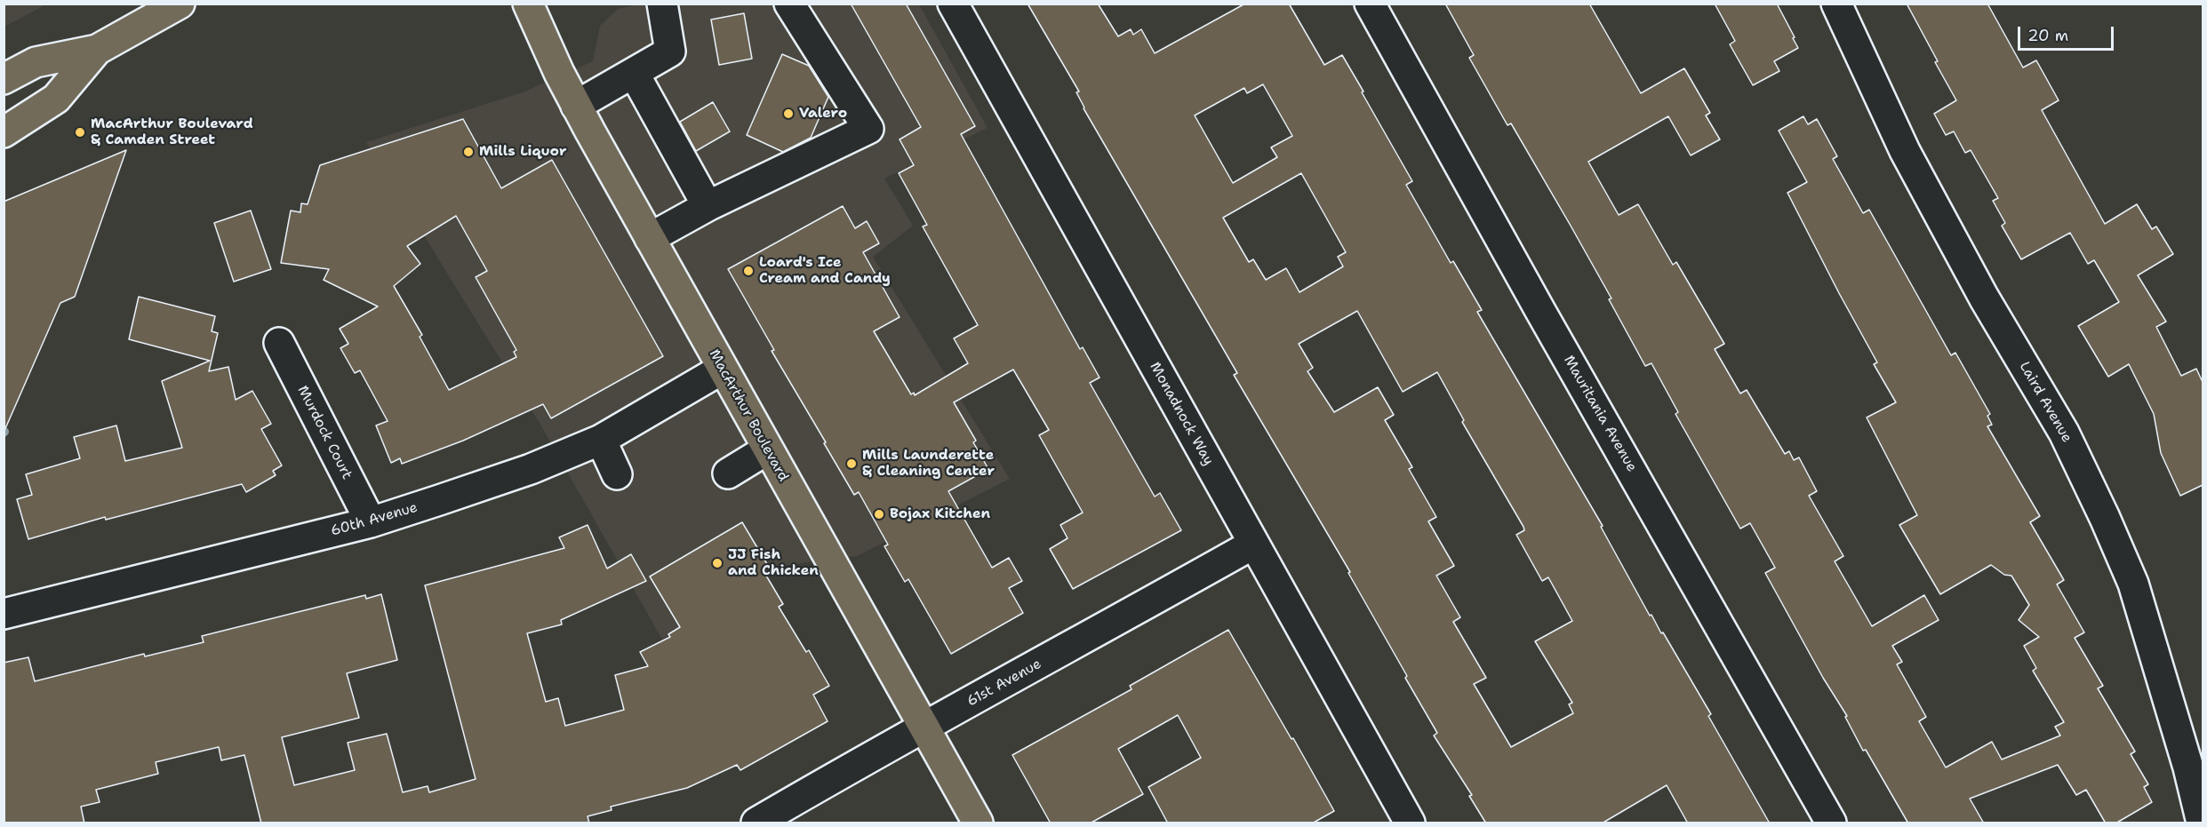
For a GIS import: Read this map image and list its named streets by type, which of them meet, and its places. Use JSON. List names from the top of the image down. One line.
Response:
{"streets":{"main road":["MacArthur Boulevard"],"street":["Laird Avenue","Monadnock Way","Mauritania Avenue","Murdock Court","60th Avenue","61st Avenue"]},"crossings":[["Monadnock Way","61st Avenue"],["MacArthur Boulevard","60th Avenue"],["MacArthur Boulevard","61st Avenue"],["Murdock Court","60th Avenue"]],"places":["Valero","MacArthur Boulevard & Camden Street","Mills Liquor","Loard's Ice Cream and Candy","Mills Launderette & Cleaning Center","Bojax Kitchen","JJ Fish and Chicken"],"scale_bar":"20 m"}
